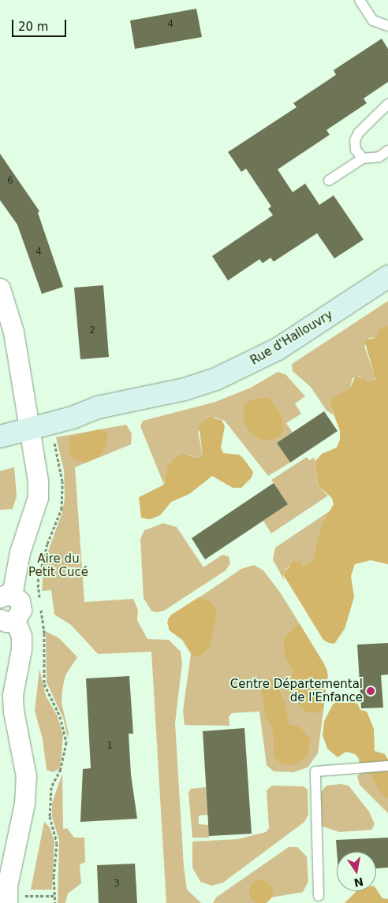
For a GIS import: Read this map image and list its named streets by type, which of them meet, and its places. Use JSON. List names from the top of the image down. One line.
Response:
{"streets":{"main road":["Rue d'Hallouvry"]},"parks":["Aire du Petit Cucé"],"places":["Centre Départemental de l'Enfance"],"house_numbers":["4","6","4","2","1","3"],"scale_bar":"20 m","north":"bottom"}
